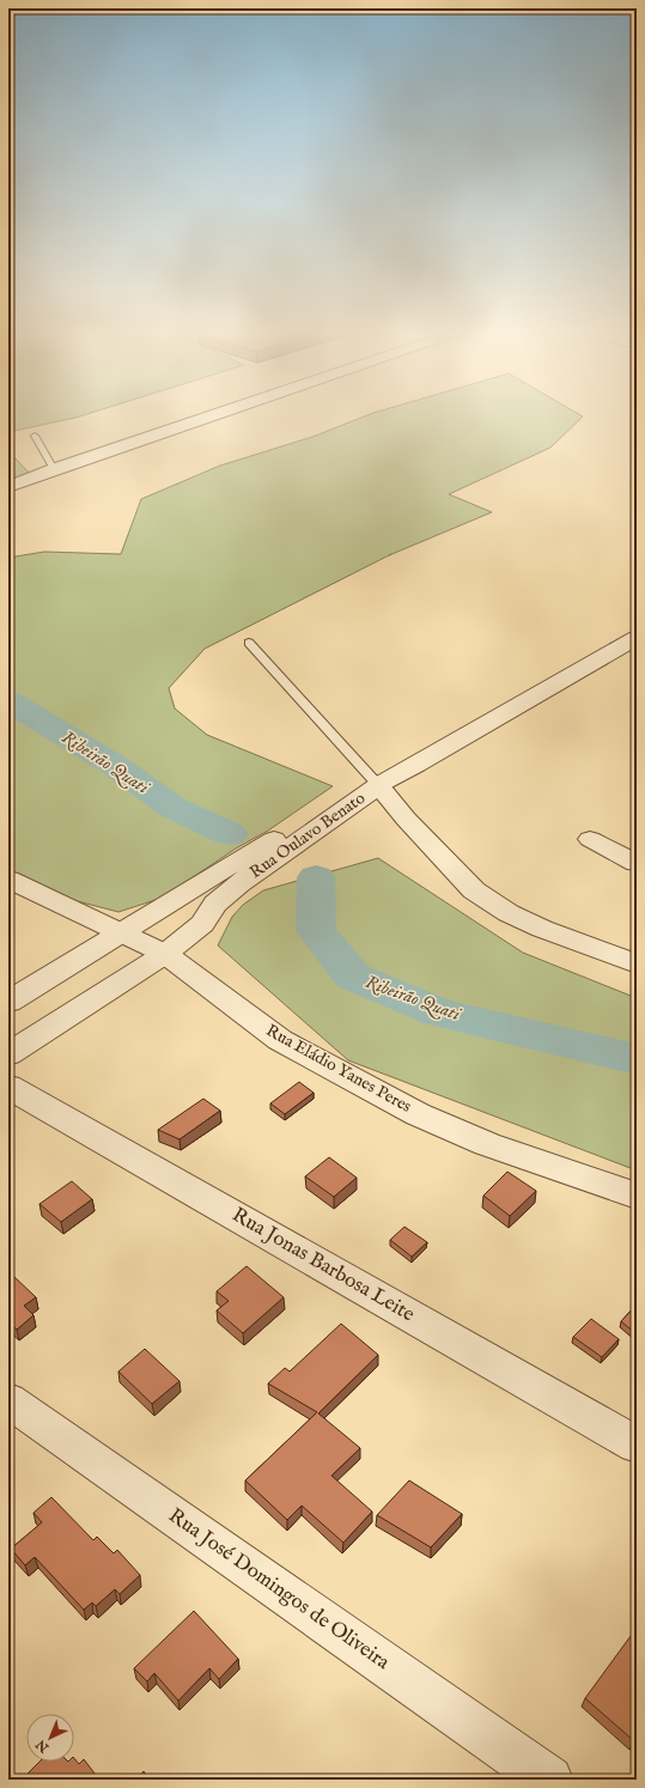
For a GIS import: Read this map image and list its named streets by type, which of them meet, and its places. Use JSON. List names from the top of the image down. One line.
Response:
{"streets":{"street":["Rua Oulavo Benato","Rua Eládio Yanes Peres","Rua Jonas Barbosa Leite","Rua José Domingos de Oliveira"]},"crossings":[["Rua Oulavo Benato","Rua Eládio Yanes Peres"]],"water":["Ribeirão Quati"],"north":"bottom left"}
